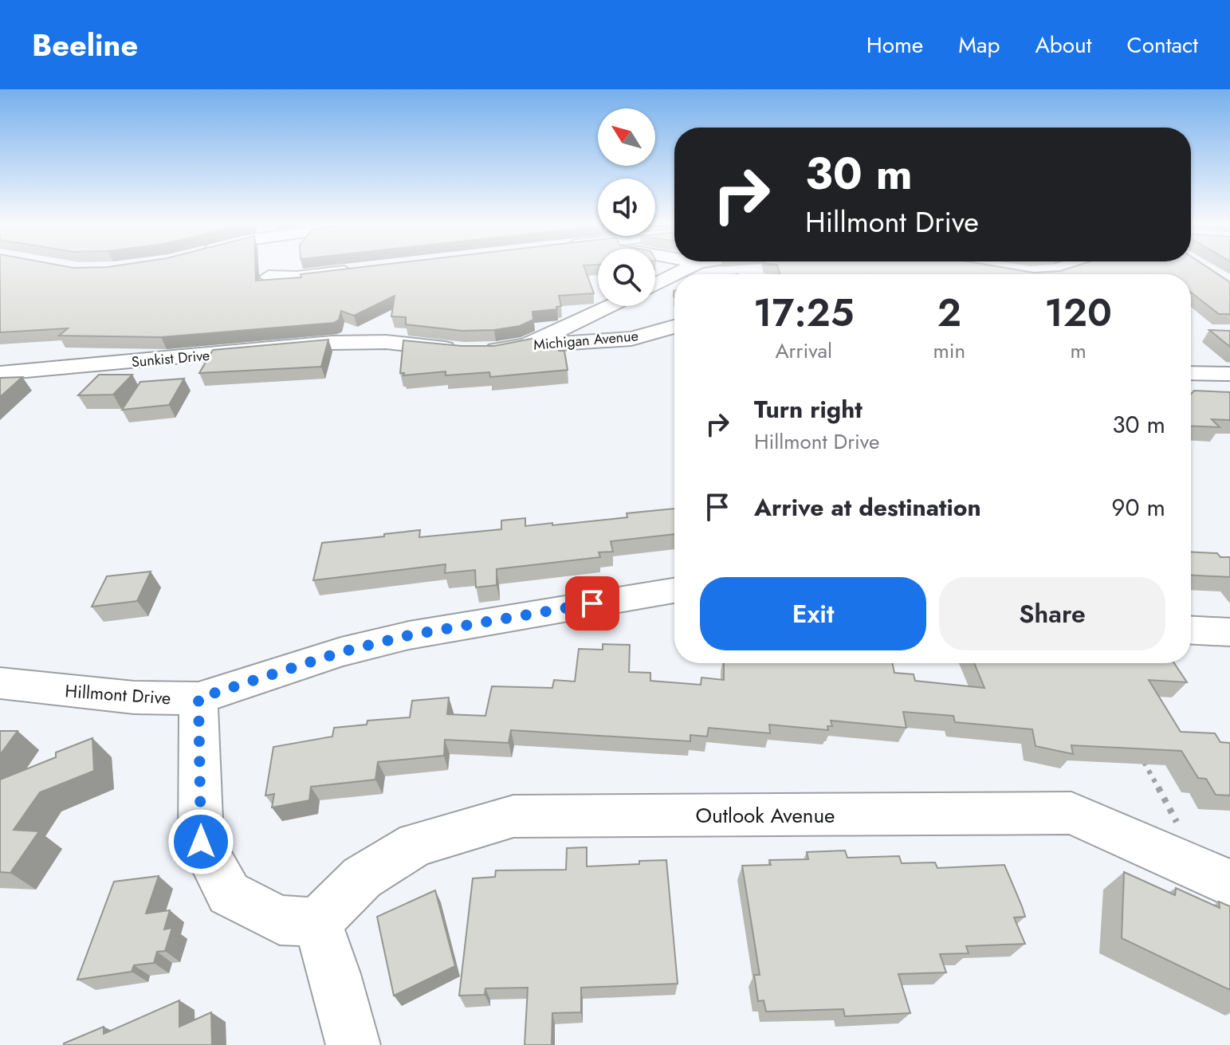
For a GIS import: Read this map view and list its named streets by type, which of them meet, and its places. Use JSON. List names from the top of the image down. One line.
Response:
{"streets":{"street":["Michigan Avenue","Sunkist Drive","Hillmont Drive","Outlook Avenue"]},"crossings":[["Michigan Avenue","Sunkist Drive"]],"north":"top left","page":{"header":"Beeline","nav":["Home","Map","About","Contact"],"turn":["30 m","Hillmont Drive"],"eta":["17:25","Arrival","2","min","120","m"],"list":[{"name":"Turn right","note":"Hillmont Drive","value":"30 m"},{"name":"Arrive at destination","value":"90 m"}],"buttons":["Exit","Share"]}}
